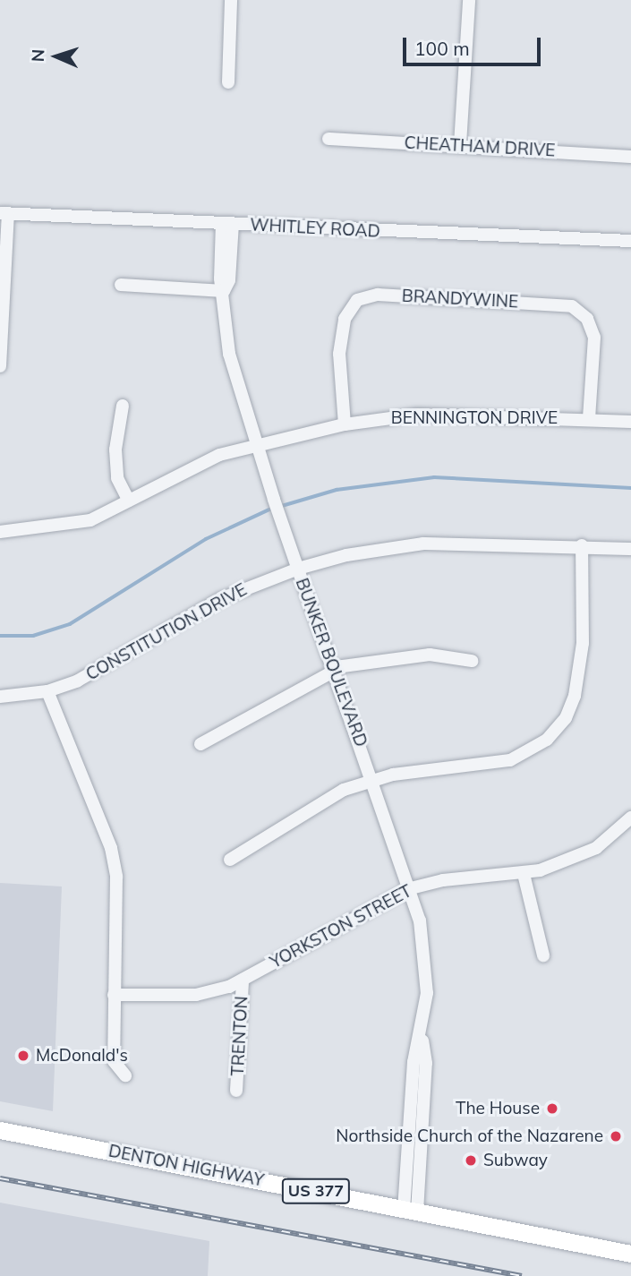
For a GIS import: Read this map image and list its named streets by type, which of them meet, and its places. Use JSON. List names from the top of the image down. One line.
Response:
{"streets":{"main road":["DENTON HIGHWAY","US 377"],"street":["CHEATHAM DRIVE","WHITLEY ROAD","BRANDYWINE","BENNINGTON DRIVE","CONSTITUTION DRIVE","BUNKER BOULEVARD","YORKSTON STREET","TRENTON"]},"crossings":[["WHITLEY ROAD","BUNKER BOULEVARD"],["BRANDYWINE","BENNINGTON DRIVE"],["BENNINGTON DRIVE","BUNKER BOULEVARD"],["CONSTITUTION DRIVE","BUNKER BOULEVARD"],["BUNKER BOULEVARD","YORKSTON STREET"],["BUNKER BOULEVARD","DENTON HIGHWAY"],["YORKSTON STREET","TRENTON"]],"places":["McDonald's","The House","Northside Church of the Nazarene","Subway"],"scale_bar":"100 m","north":"left"}
